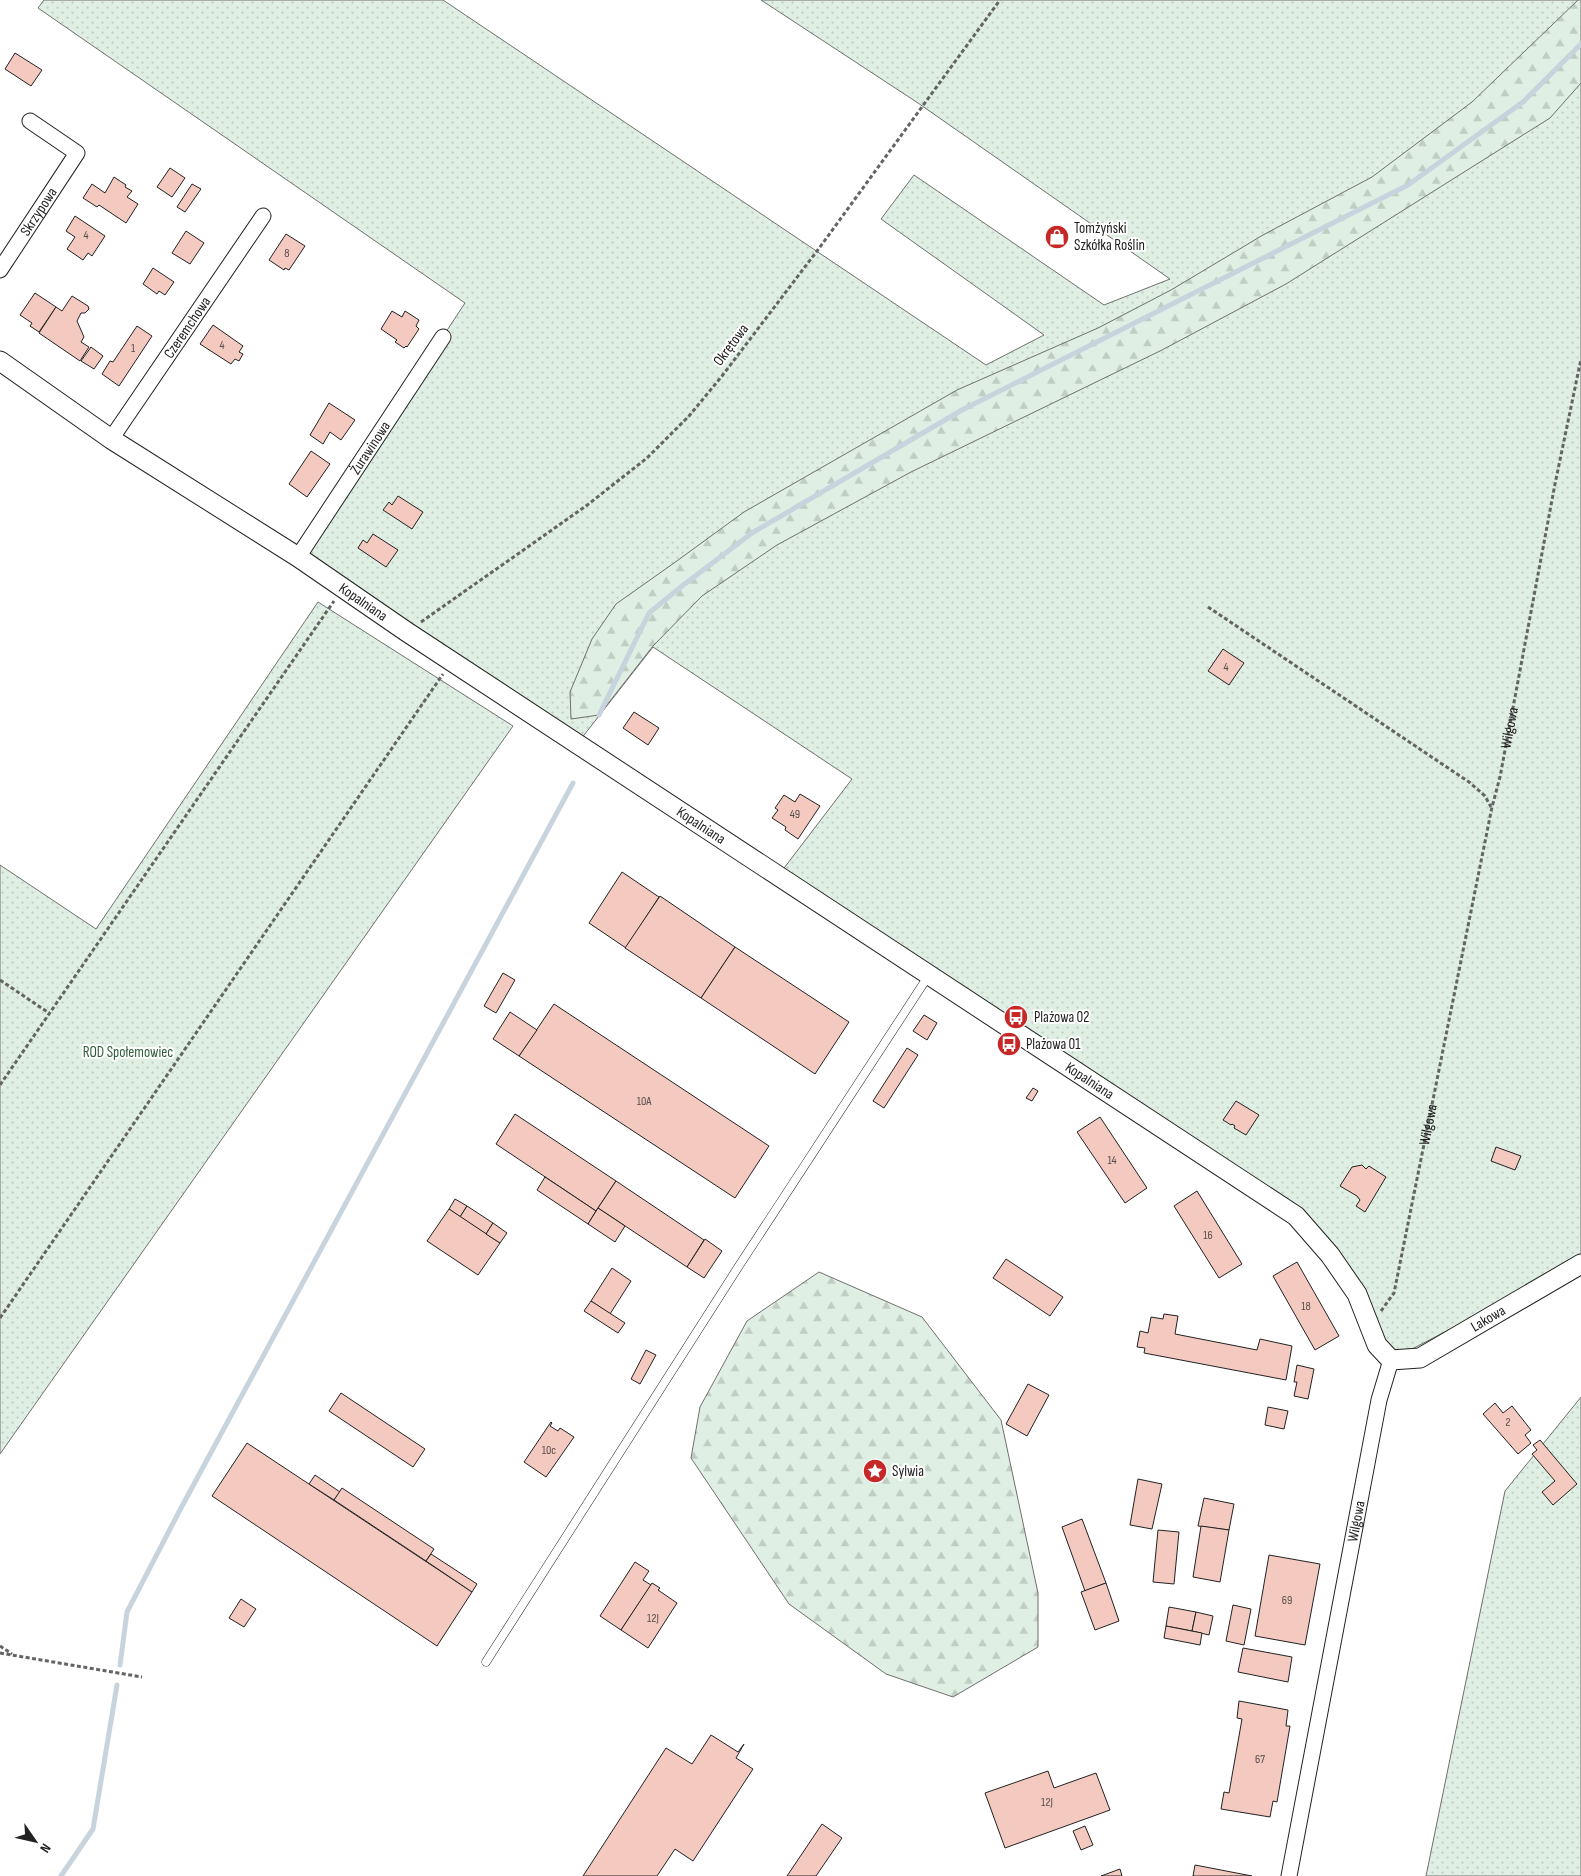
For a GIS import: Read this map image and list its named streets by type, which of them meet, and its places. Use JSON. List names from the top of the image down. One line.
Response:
{"streets":{"street":["Skrzypowa","Czeremchowa","Żurawinowa","Kopalniana","Wilgowa","Lakowa"],"path":["Okrętowa"]},"crossings":[["Czeremchowa","Kopalniana"],["Okrętowa","Kopalniana"],["Żurawinowa","Kopalniana"],["Kopalniana","Wilgowa"],["Wilgowa","Lakowa"]],"parks":["ROD Społemowiec"],"places":{"shop":["Tomżyński Szkółka Roślin"],"bus stop":["Plażowa 02","Plażowa 01"],"place":["Sylwia"]},"house_numbers":["4","8","4","1","4","49","10A","14","16","18","2","10c","69","12J","67","12J"],"north":"bottom right"}
